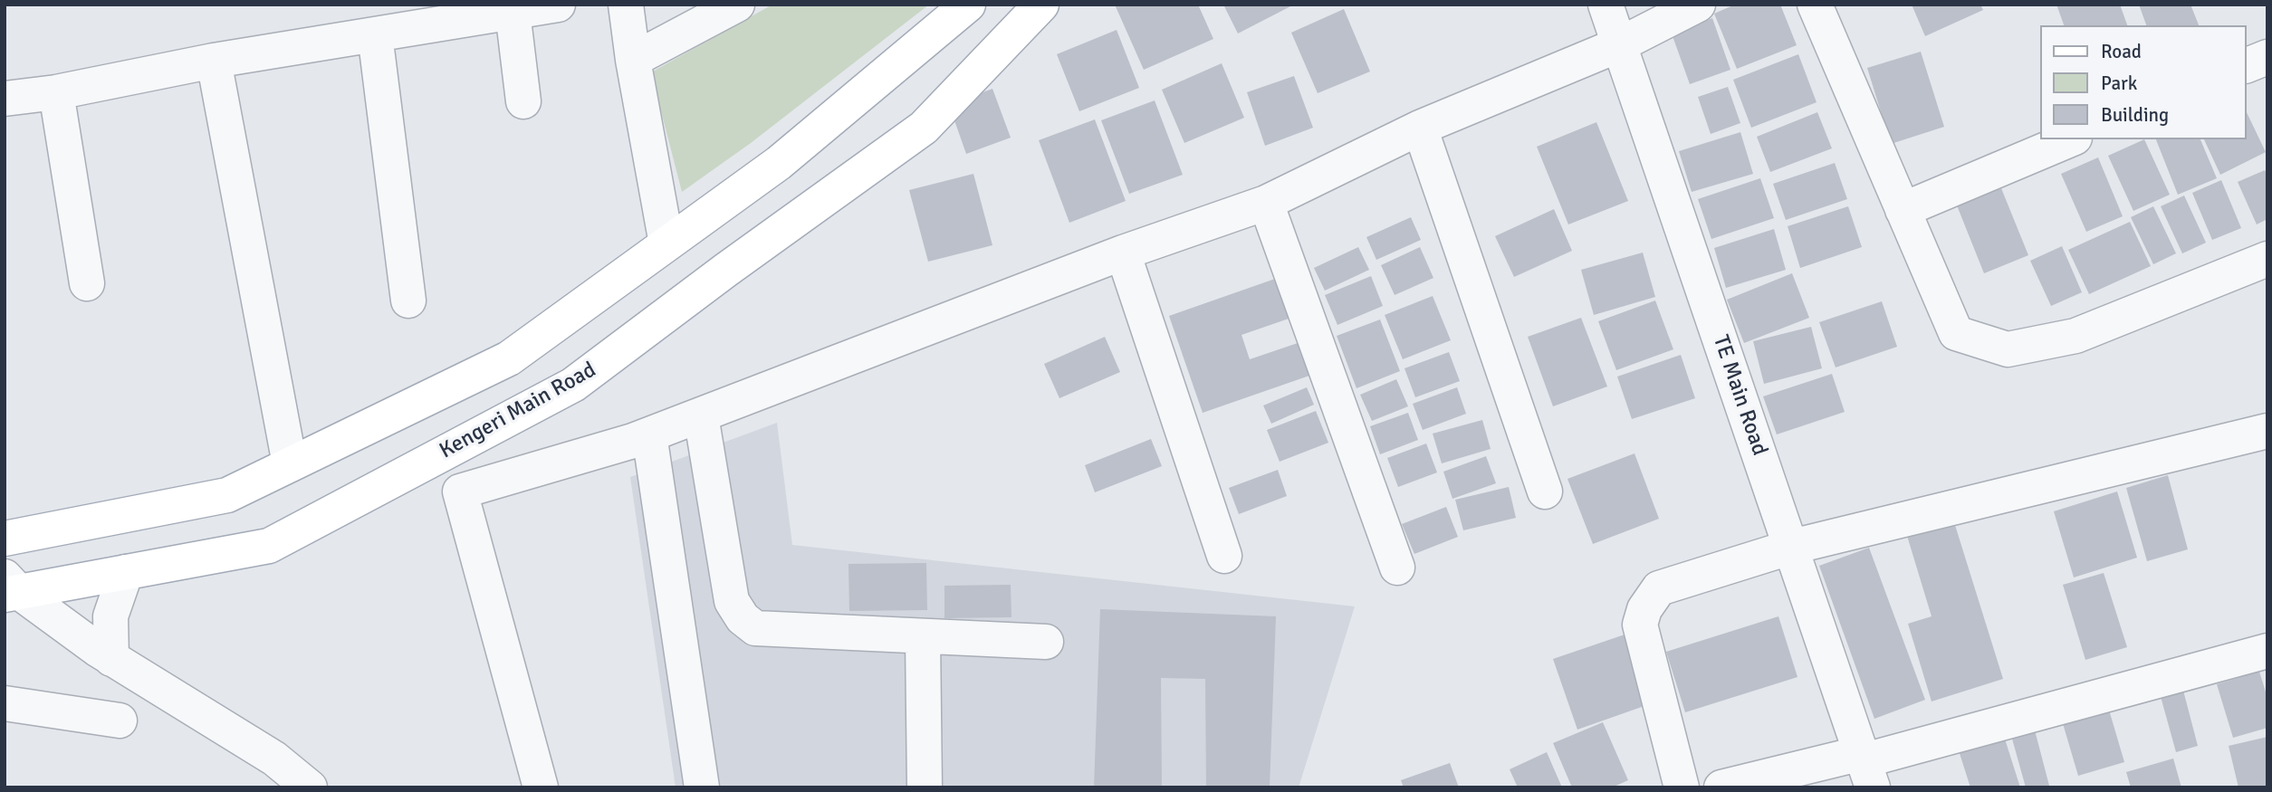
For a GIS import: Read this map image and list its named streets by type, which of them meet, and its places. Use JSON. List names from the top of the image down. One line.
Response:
{"streets":{"main road":["Kengeri Main Road"],"street":["TE Main Road"]},"legend":["Road","Park","Building"]}
